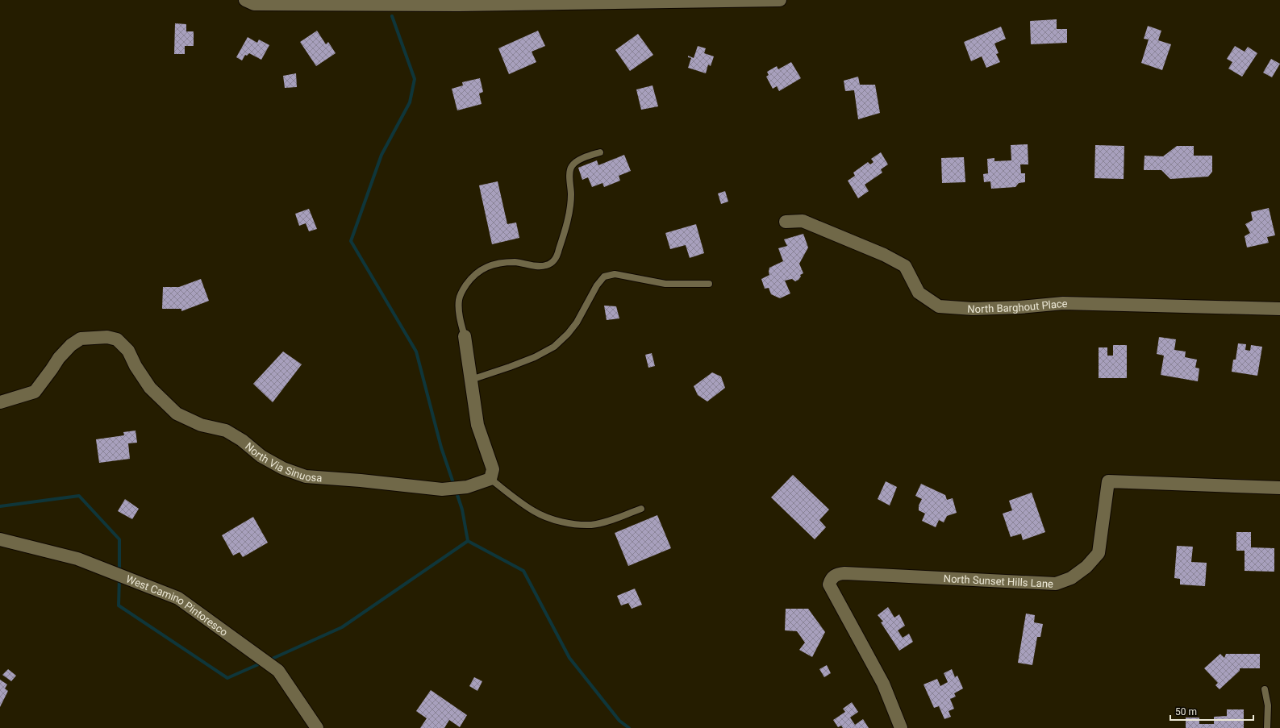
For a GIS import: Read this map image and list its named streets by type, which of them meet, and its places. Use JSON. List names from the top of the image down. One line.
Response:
{"streets":{"street":["North Barghout Place","North Via Sinuosa","North Sunset Hills Lane","West Camino Pintoresco"]},"scale_bar":"50 m"}
